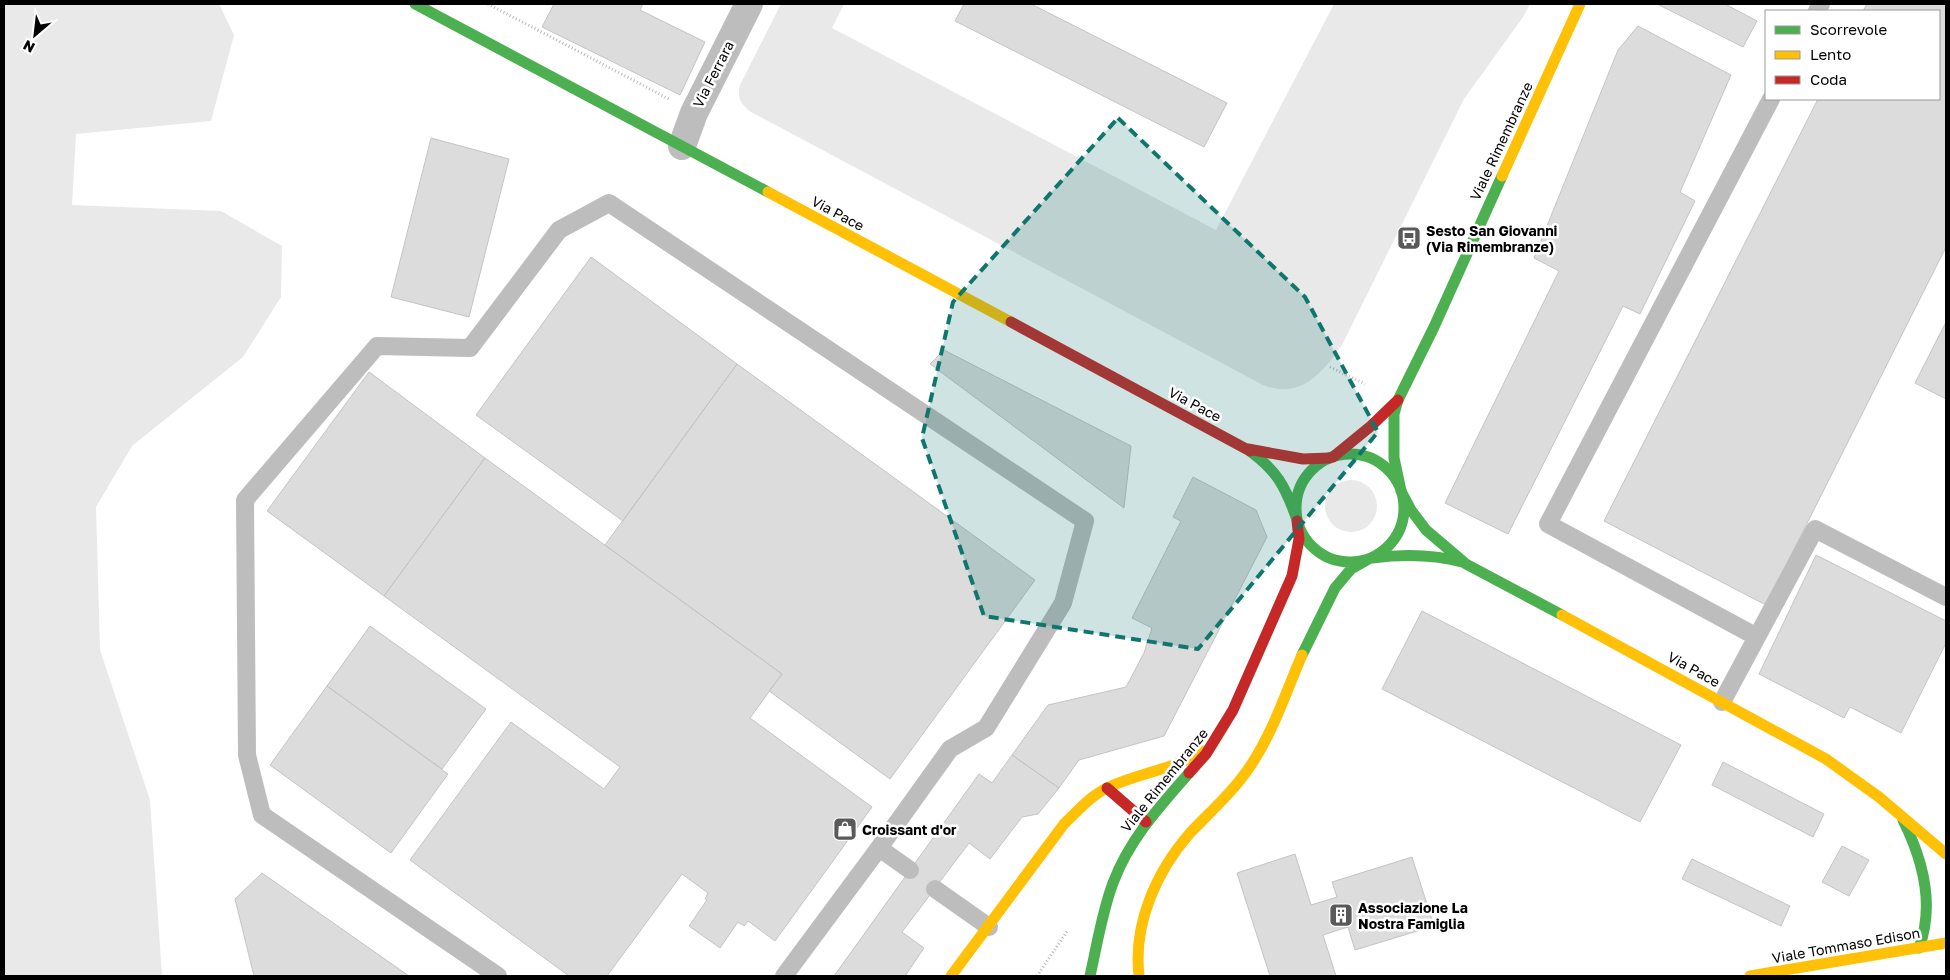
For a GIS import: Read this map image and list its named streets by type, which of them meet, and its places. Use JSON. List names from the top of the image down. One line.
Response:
{"streets":{"street":["Via Ferrara","Viale Rimembranze","Via Pace","Viale Tommaso Edison"]},"crossings":[["Via Ferrara","Via Pace"],["Viale Rimembranze","Via Pace"],["Via Pace","Viale Tommaso Edison"]],"places":{"bus stop":["Sesto San Giovanni (Via Rimembranze)"],"shop":["Croissant d'or"],"building":["Associazione La Nostra Famiglia"]},"legend":["Scorrevole","Lento","Coda"],"north":"bottom left"}
